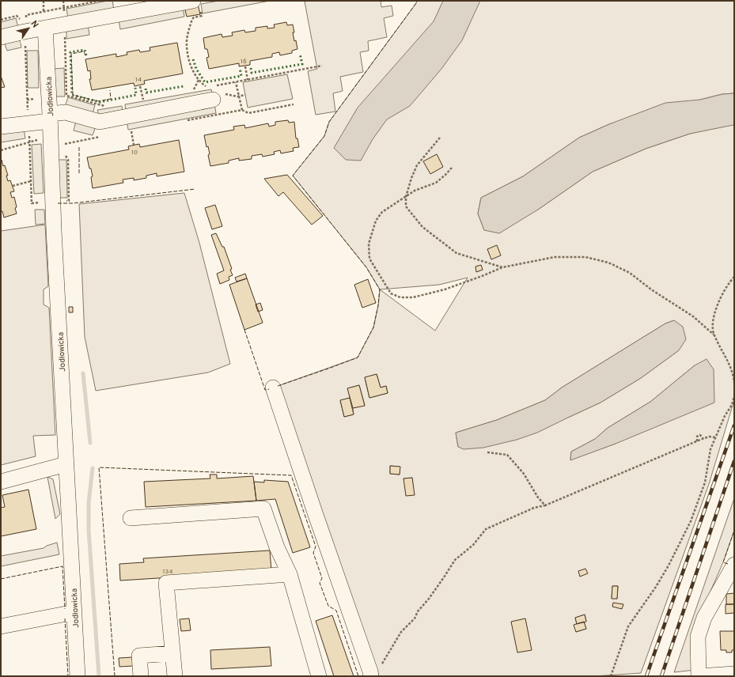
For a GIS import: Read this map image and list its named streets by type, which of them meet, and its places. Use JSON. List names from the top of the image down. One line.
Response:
{"streets":{"street":["Jodłowicka"]},"house_numbers":["16","14","10","134"],"north":"top right"}
